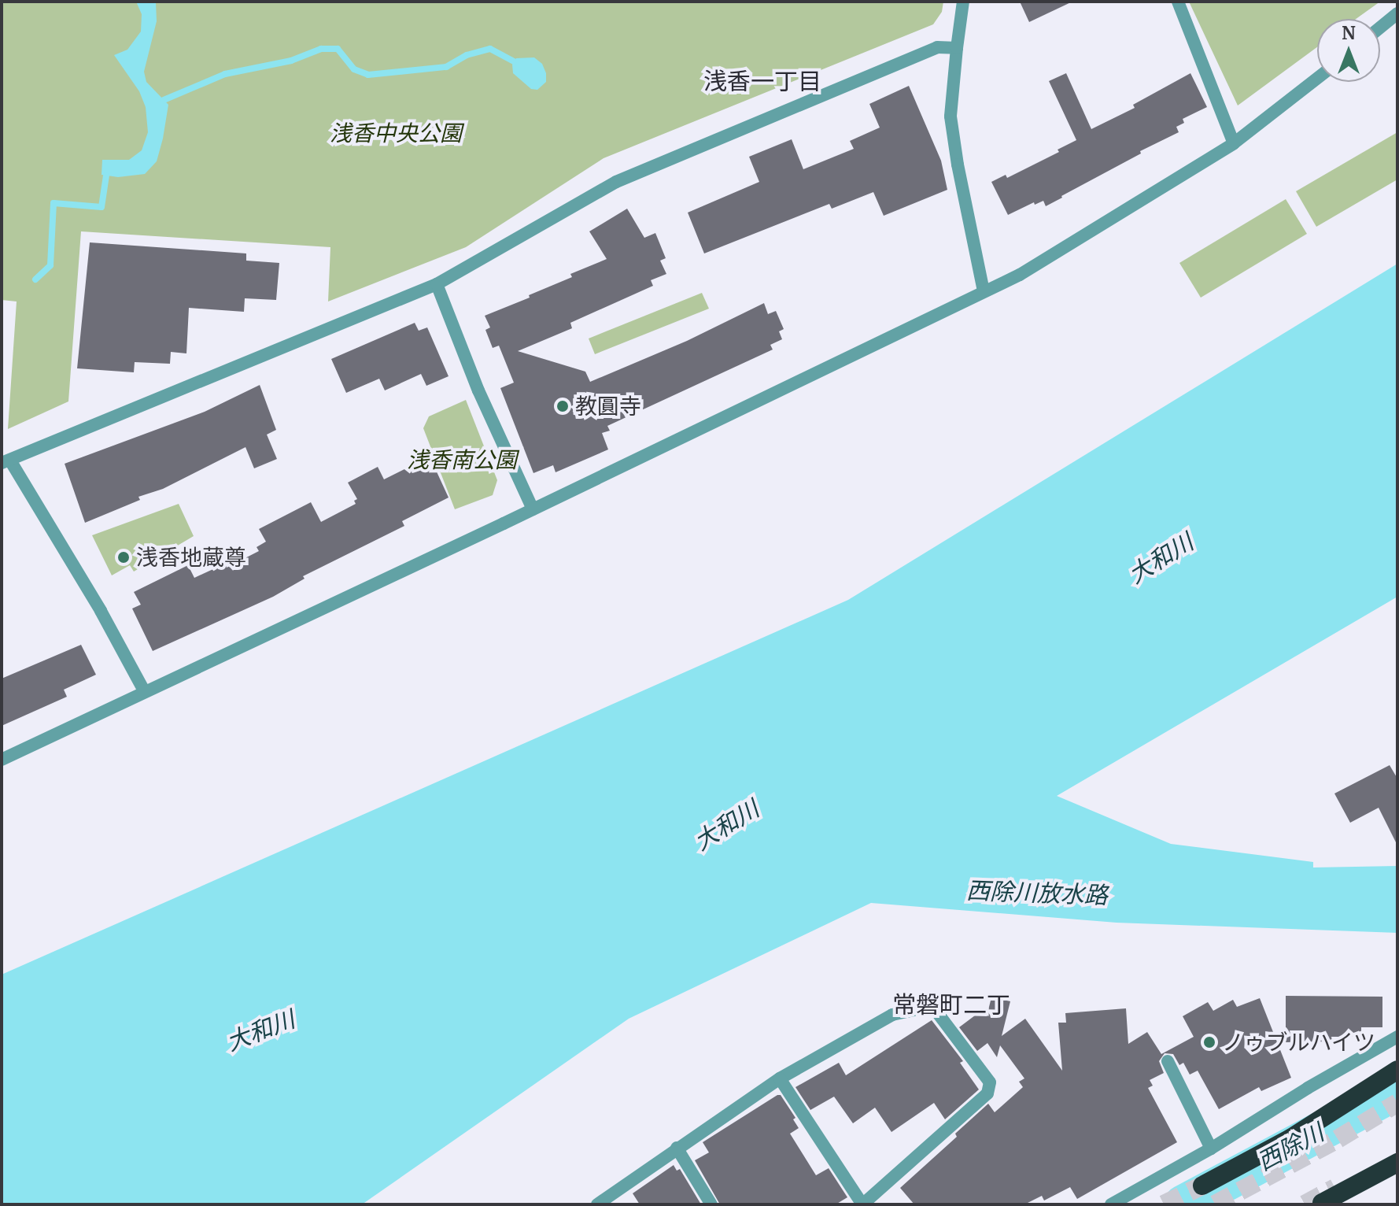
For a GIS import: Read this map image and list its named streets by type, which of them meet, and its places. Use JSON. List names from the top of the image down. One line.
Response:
{"districts":["浅香一丁目","常磐町二丁"],"water":["大和川","西除川放水路","西除川"],"parks":["浅香中央公園","浅香南公園"],"places":["教圓寺","浅香地蔵尊","ノゥブルハイツ"],"north":"top"}
